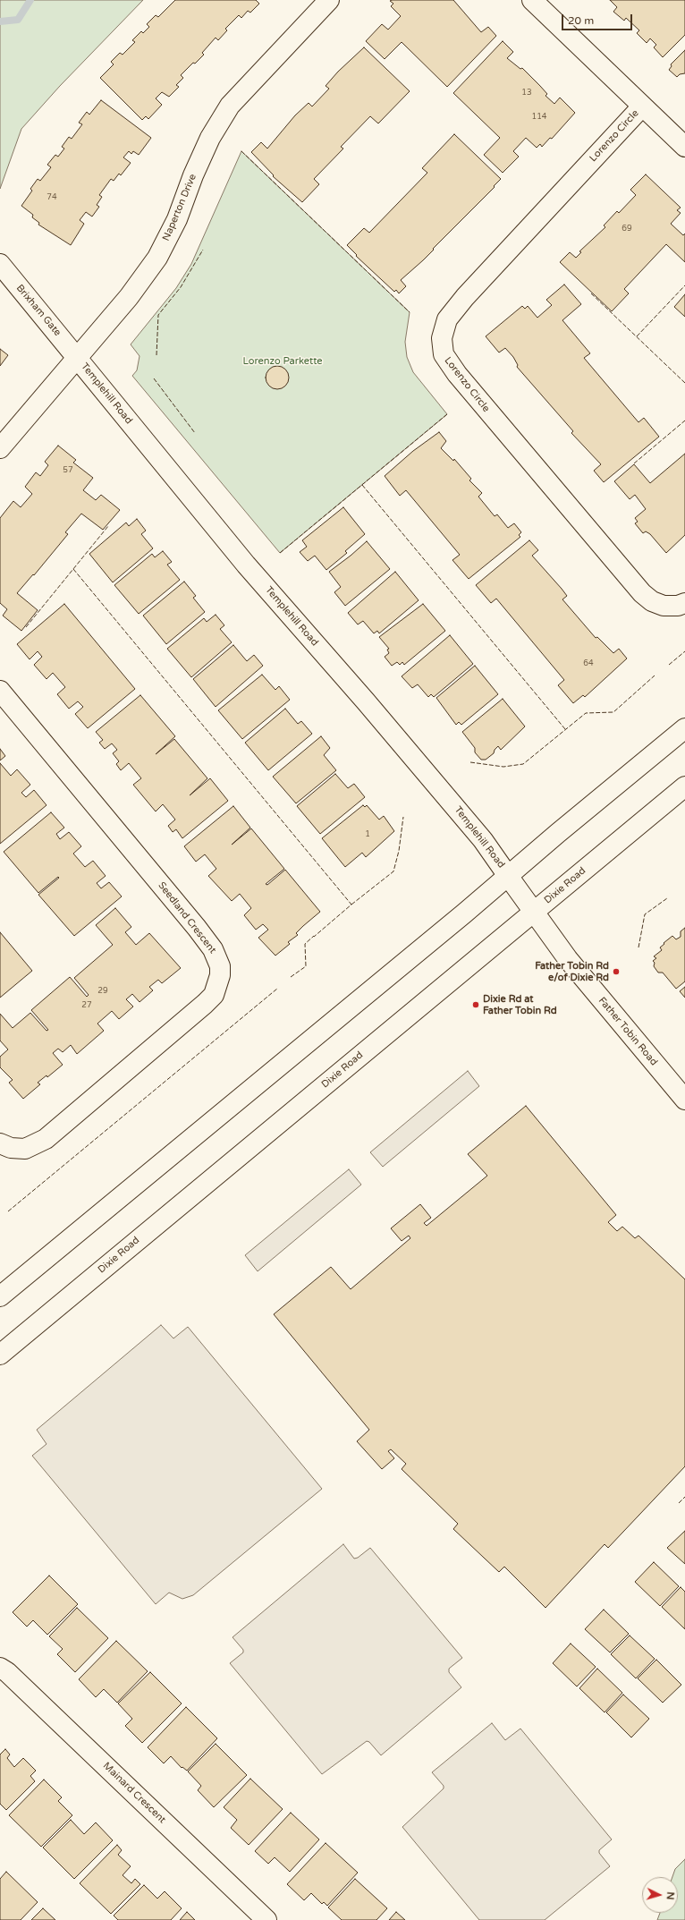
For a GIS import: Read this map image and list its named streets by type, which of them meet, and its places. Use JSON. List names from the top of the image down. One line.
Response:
{"streets":{"street":["Lorenzo Circle","Naperton Drive","Brixham Gate","Templehill Road","Dixie Road","Seedland Crescent","Father Tobin Road","Mainard Crescent"]},"crossings":[["Naperton Drive","Brixham Gate"],["Naperton Drive","Templehill Road"],["Brixham Gate","Templehill Road"],["Templehill Road","Father Tobin Road"],["Dixie Road","Father Tobin Road"]],"parks":["Lorenzo Parkette"],"places":["Father Tobin Rd e/of Dixie Rd","Dixie Rd at Father Tobin Rd"],"house_numbers":["13","114","74","69","57","64","1","29","27"],"scale_bar":"20 m","north":"right"}
